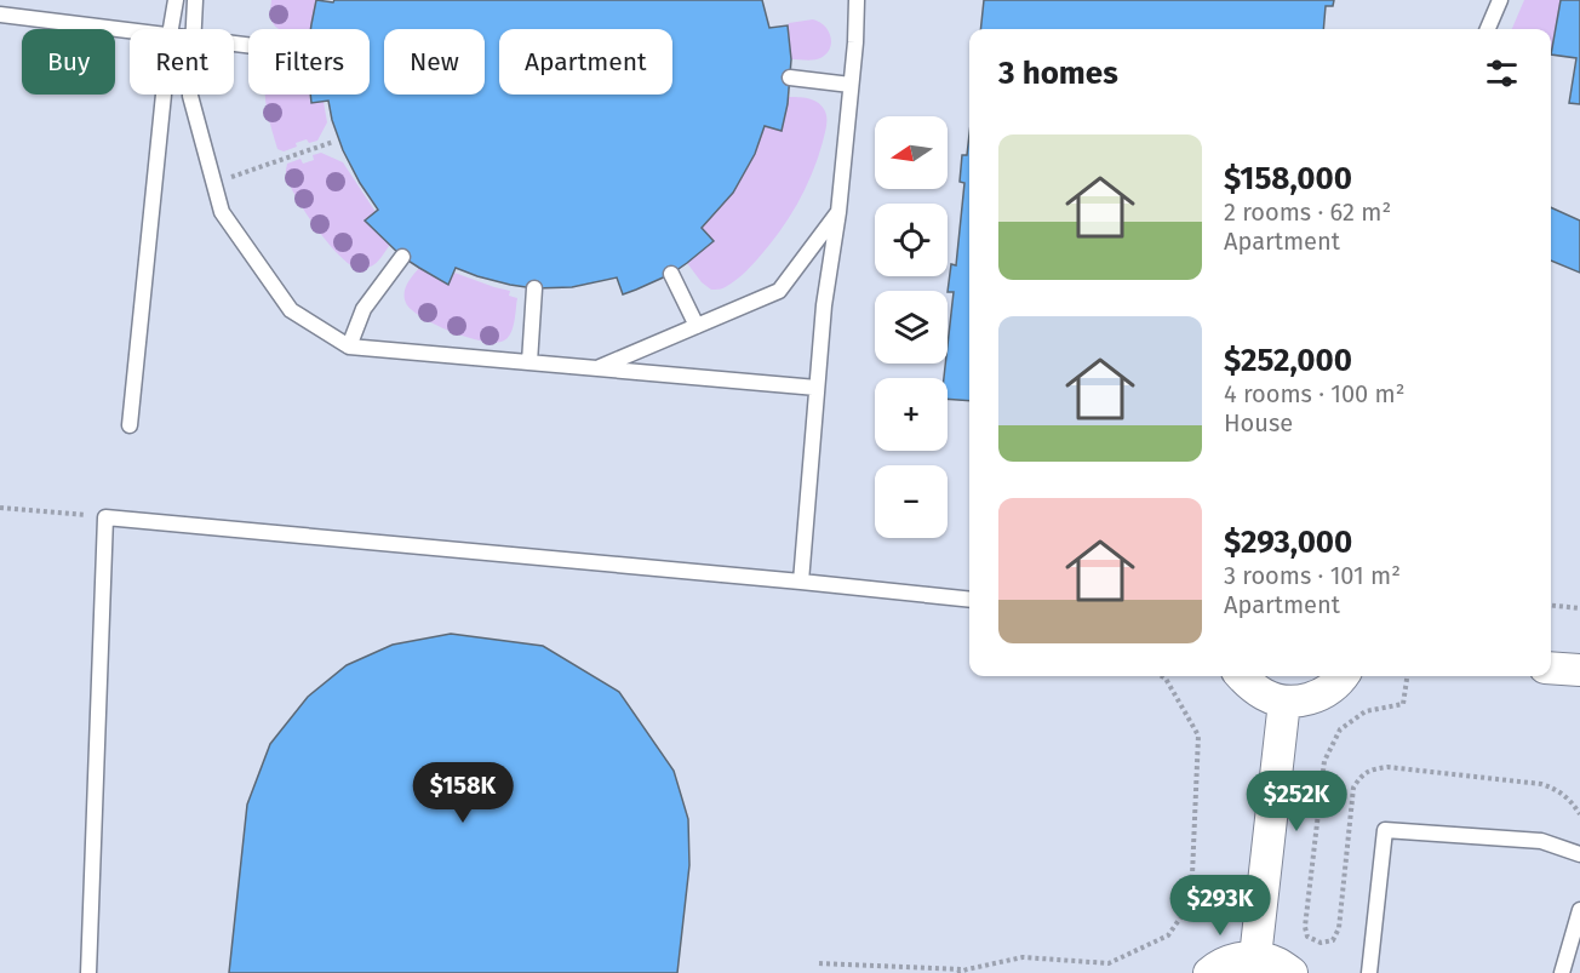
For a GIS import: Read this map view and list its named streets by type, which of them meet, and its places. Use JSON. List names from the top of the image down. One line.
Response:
{"north":"left","page":{"chip":["Buy","Rent","Filters","New","Apartment"],"heading":"3 homes","map_buttons":["+","−"],"list":[{"name":"$158,000","note":"2 rooms · 62 m² · Apartment"},{"name":"$252,000","note":"4 rooms · 100 m² · House"},{"name":"$293,000","note":"3 rooms · 101 m² · Apartment"}],"price":["$158K","$252K","$293K"]}}
